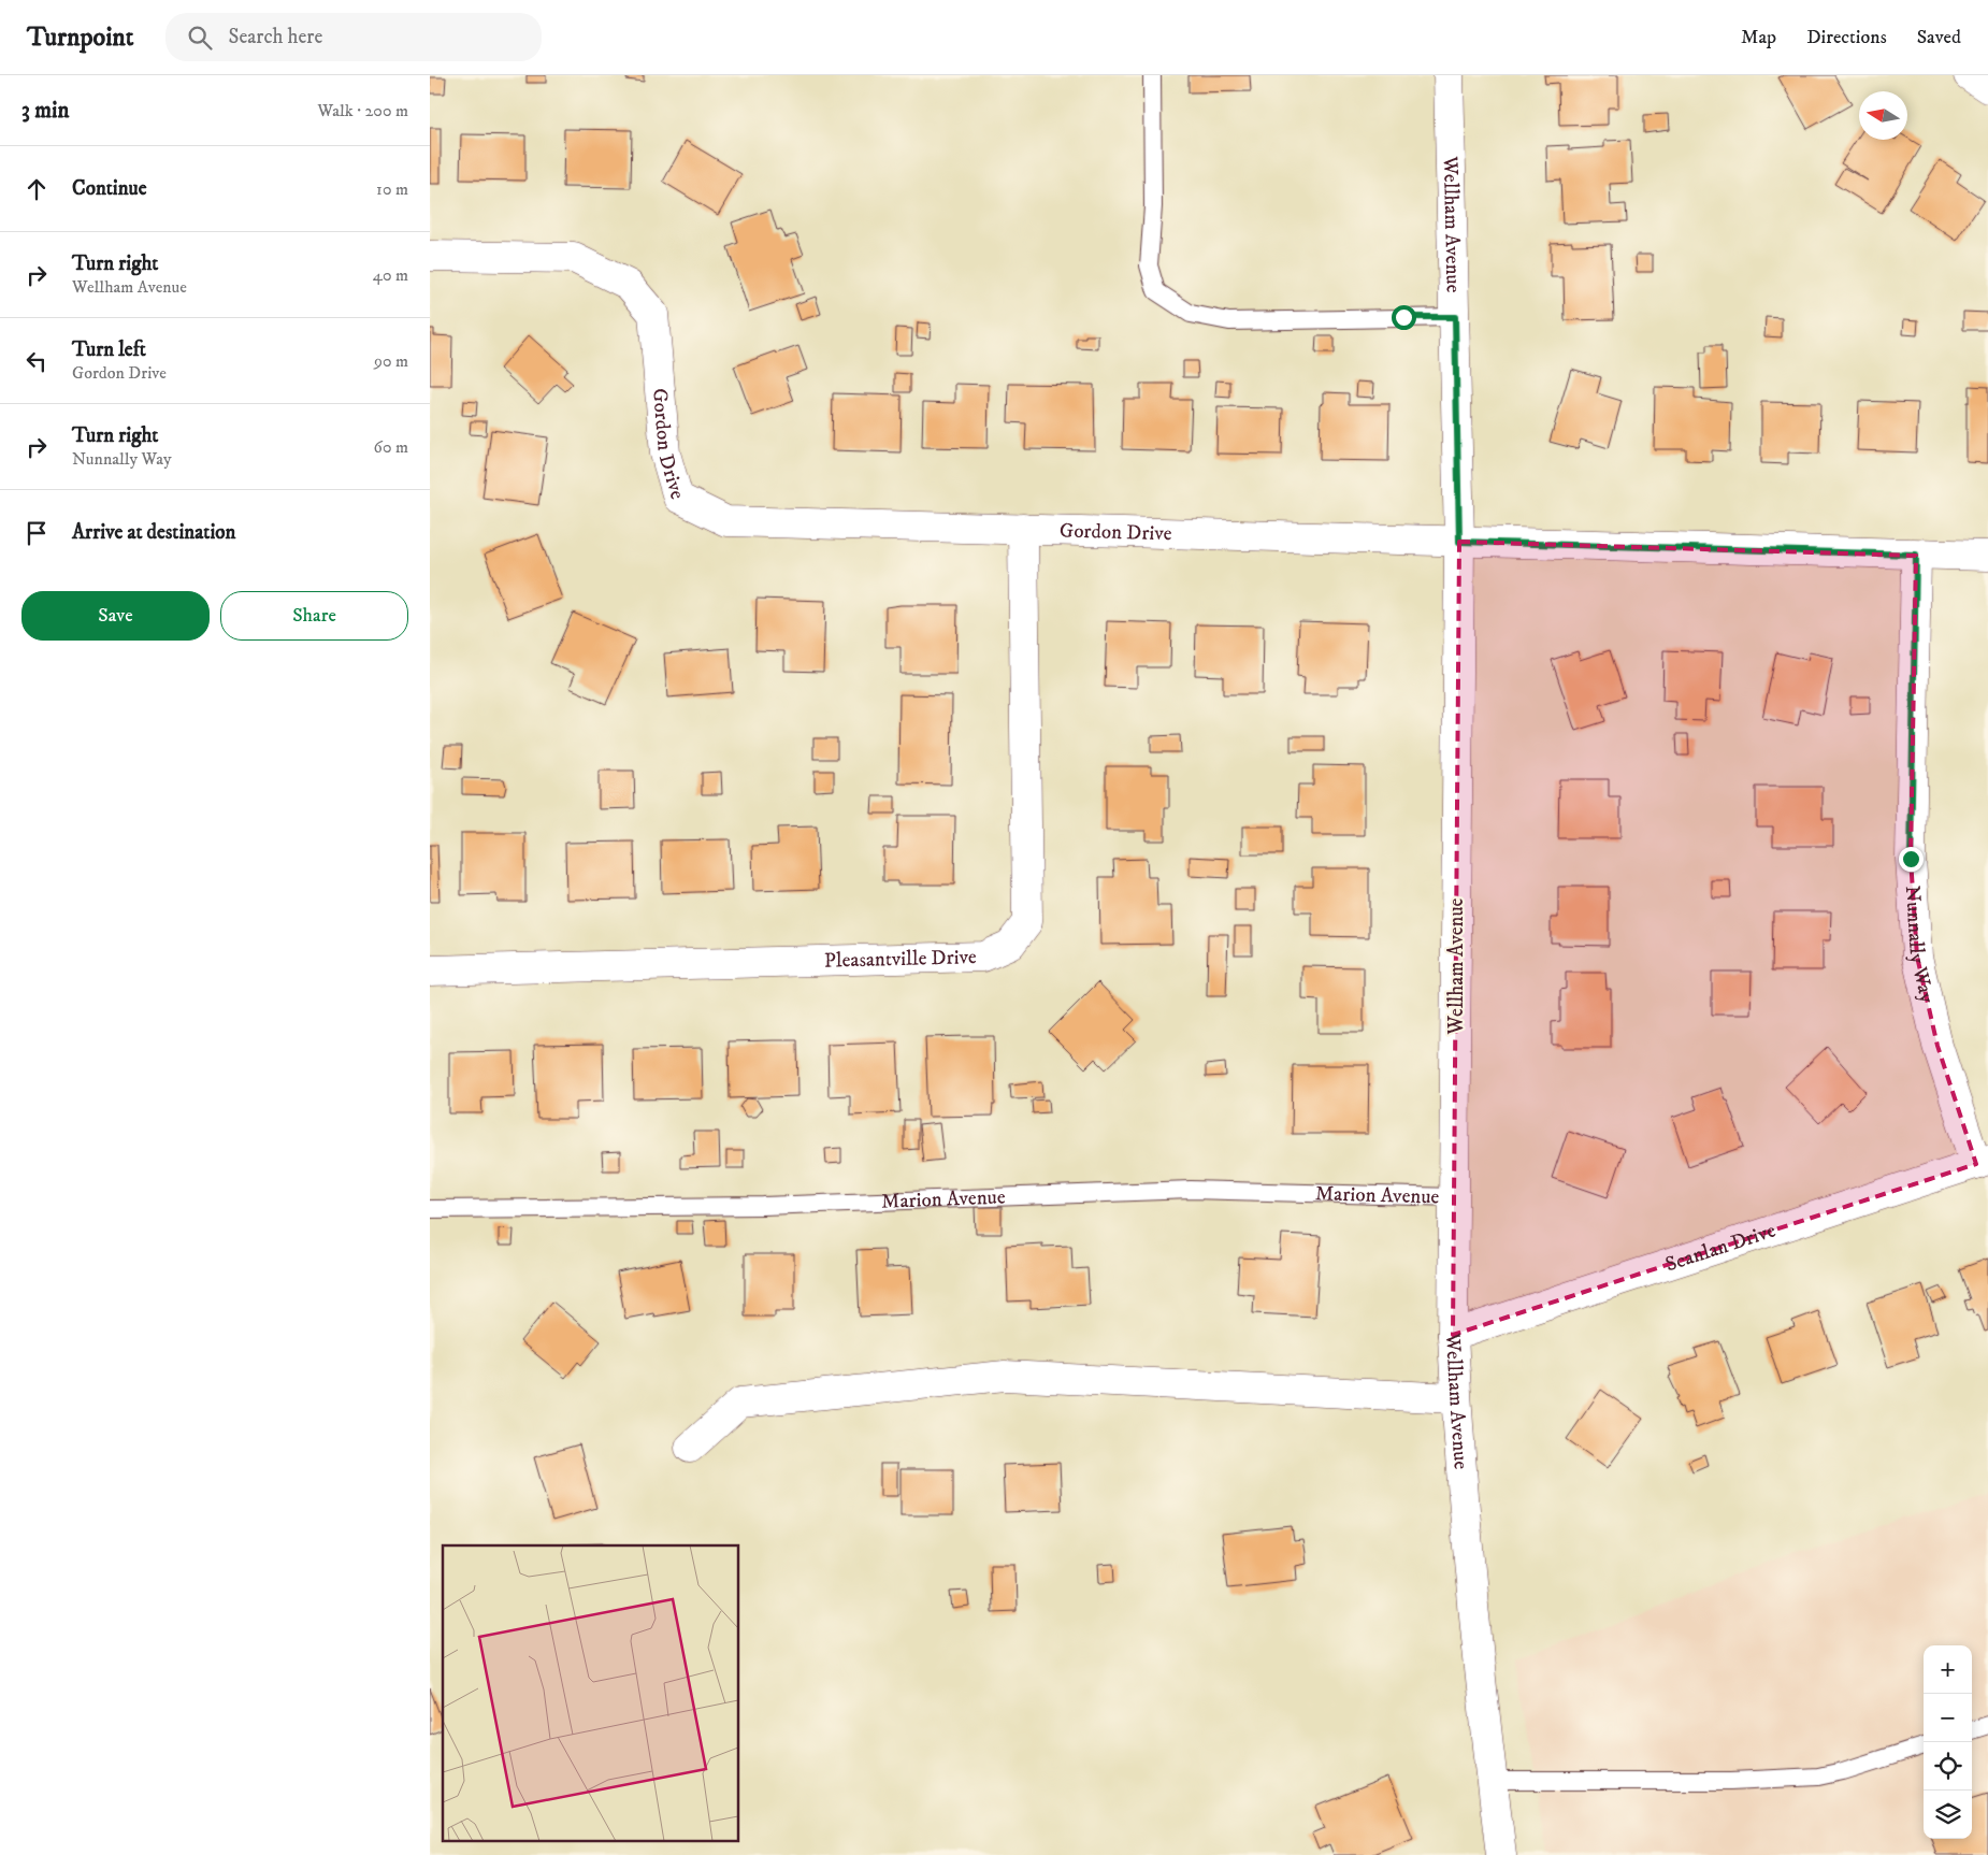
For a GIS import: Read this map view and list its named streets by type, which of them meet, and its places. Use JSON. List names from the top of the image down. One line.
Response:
{"streets":{"street":["Wellham Avenue","Gordon Drive","Nunnally Way","Pleasantville Drive","Scanlan Drive"],"lane":["Marion Avenue"]},"crossings":[["Wellham Avenue","Gordon Drive"],["Wellham Avenue","Marion Avenue"],["Wellham Avenue","Scanlan Drive"],["Gordon Drive","Nunnally Way"],["Gordon Drive","Pleasantville Drive"],["Nunnally Way","Scanlan Drive"]],"north":"left","page":{"header":"Turnpoint","search":"Search here","nav":["Map","Directions","Saved"],"heading":["3 min","Walk · 200 m"],"list":[["Continue","10 m"],["Turn right","Wellham Avenue","40 m"],["Turn left","Gordon Drive","90 m"],["Turn right","Nunnally Way","60 m"],"Arrive at destination"],"buttons":["Save","Share"],"map_buttons":["+","−"]}}
